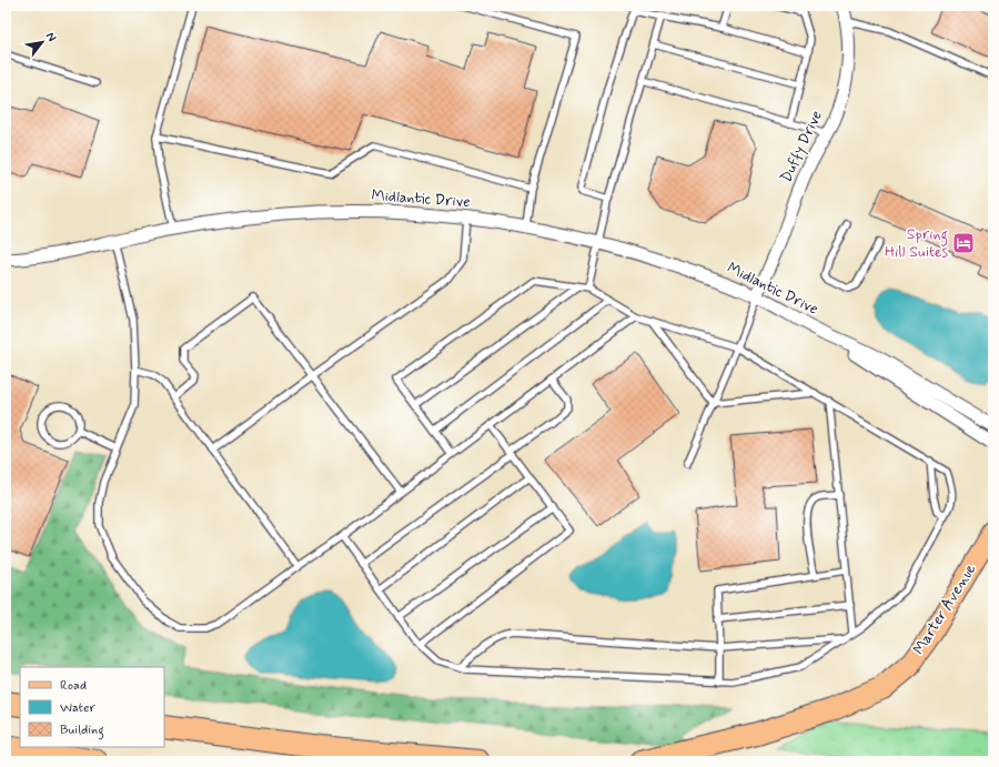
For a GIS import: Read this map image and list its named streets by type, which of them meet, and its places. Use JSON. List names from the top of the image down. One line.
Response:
{"streets":{"main road":["Marter Avenue"],"street":["Duffy Drive","Midlantic Drive"]},"crossings":[["Duffy Drive","Midlantic Drive"]],"places":{"hotel":["Spring Hill Suites"]},"legend":["Road","Water","Building"],"north":"top right"}
